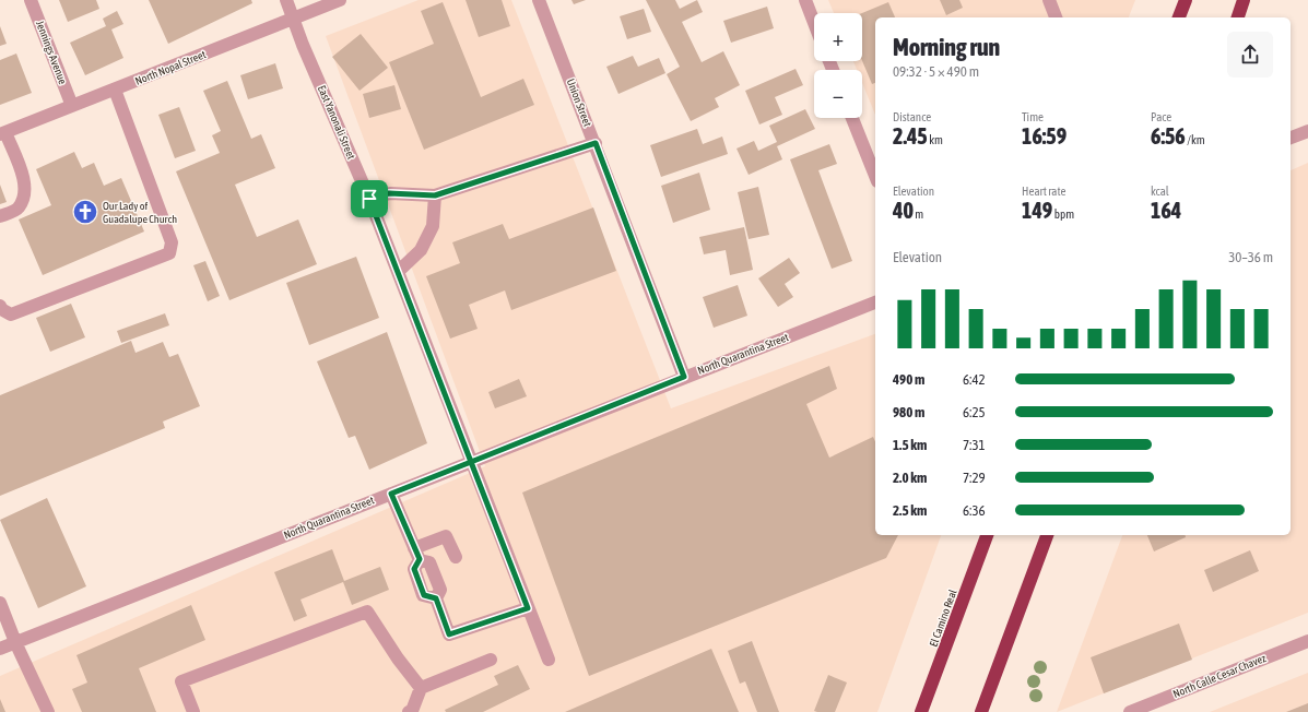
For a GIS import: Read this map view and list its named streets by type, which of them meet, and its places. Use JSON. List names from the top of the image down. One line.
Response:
{"streets":{"highway":["El Camino Real"],"street":["Jennings Avenue","North Nopal Street","Union Street","East Yanonali Street","North Quarantina Street","North Calle Cesar Chavez"]},"crossings":[["Jennings Avenue","North Nopal Street"],["North Nopal Street","East Yanonali Street"],["Union Street","North Quarantina Street"],["East Yanonali Street","North Quarantina Street"]],"places":{"church":["Our Lady of Guadalupe Church"]},"page":{"map_buttons":["+","−"],"heading":["Morning run","09:32 · 5 × 490 m"],"stats":[["Distance","2.45 km"],["Time","16:59"],["Pace","6:56 /km"],["Elevation","40 m"],["Heart rate","149 bpm"],["kcal","164"]],"chart":["Elevation","30–36 m"],"list":[{"name":"490 m","note":"6:42"},{"name":"980 m","note":"6:25"},{"name":"1.5 km","note":"7:31"},{"name":"2.0 km","note":"7:29"},{"name":"2.5 km","note":"6:36"}]}}
